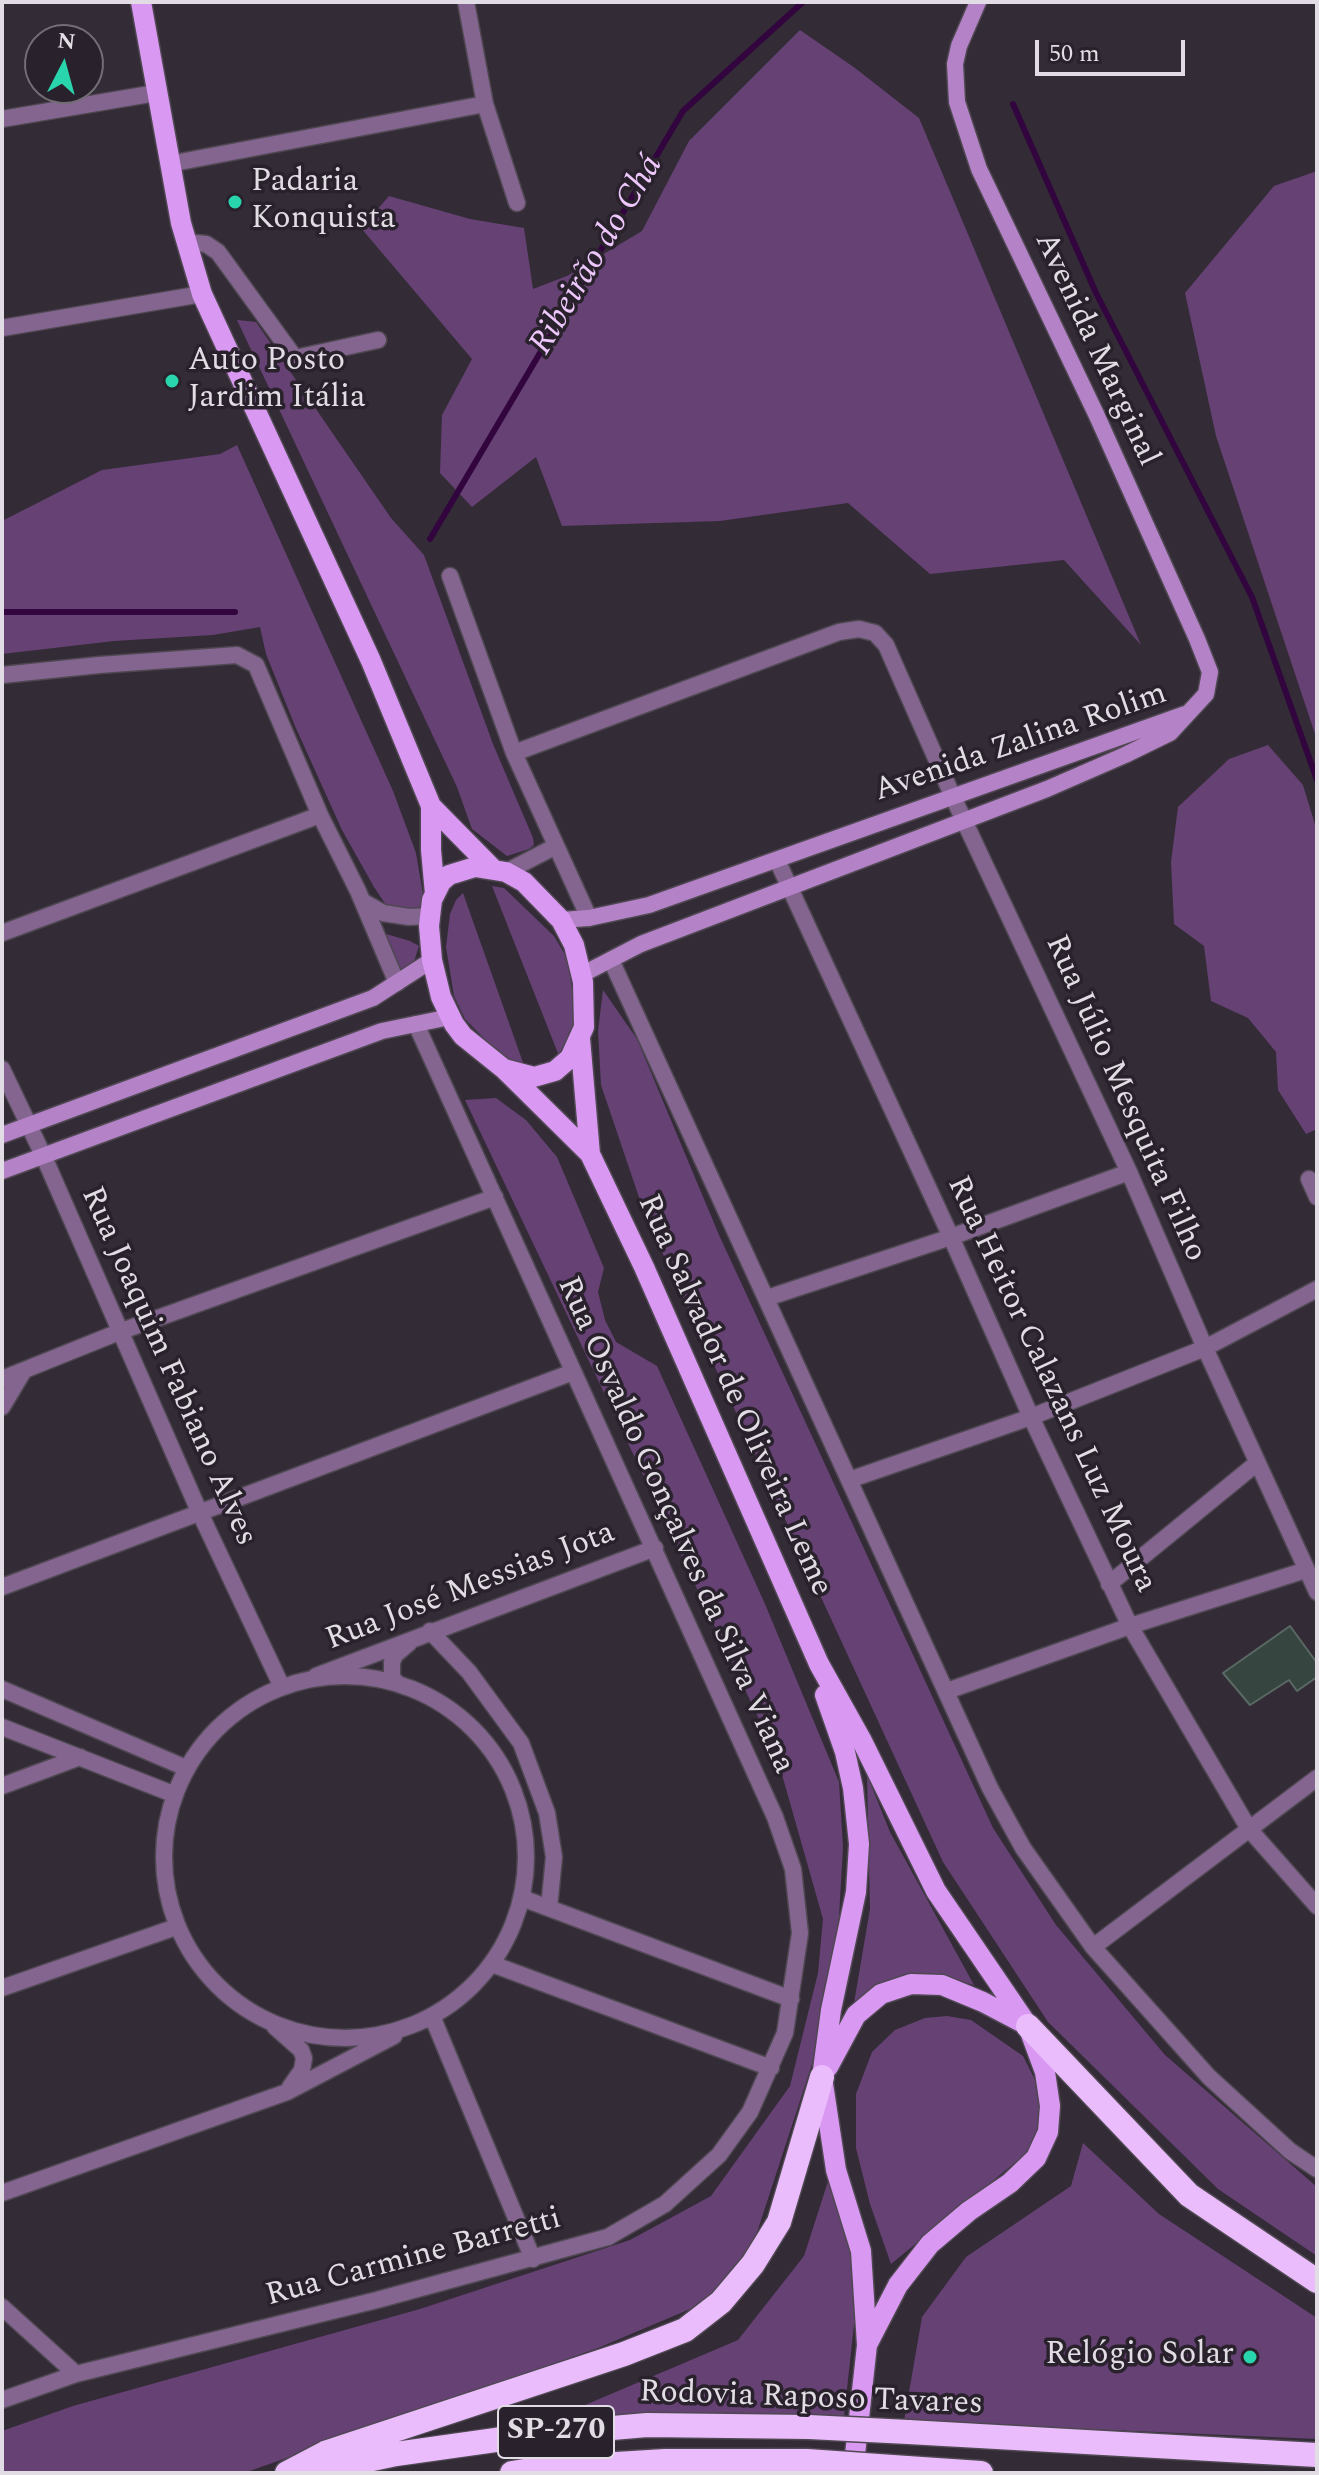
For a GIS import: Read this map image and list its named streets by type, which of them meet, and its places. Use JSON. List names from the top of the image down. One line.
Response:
{"streets":{"highway":["Rodovia Raposo Tavares","SP-270"],"main road":["Avenida Marginal","Avenida Zalina Rolim","Rua Salvador de Oliveira Leme"],"street":["Rua Júlio Mesquita Filho","Rua Joaquim Fabiano Alves","Rua Heitor Calazans Luz Moura","Rua Osvaldo Gonçalves da Silva Viana","Rua José Messias Jota","Rua Carmine Barretti"]},"crossings":[["Avenida Marginal","Avenida Zalina Rolim"],["Avenida Zalina Rolim","Rua Júlio Mesquita Filho"],["Avenida Zalina Rolim","Rua Heitor Calazans Luz Moura"],["Rua Osvaldo Gonçalves da Silva Viana","Rua José Messias Jota"],["Rua Osvaldo Gonçalves da Silva Viana","Rua Carmine Barretti"]],"water":["Ribeirão do Chá"],"places":["Padaria Konquista","Auto Posto Jardim Itália","Relógio Solar"],"scale_bar":"50 m","north":"top"}
